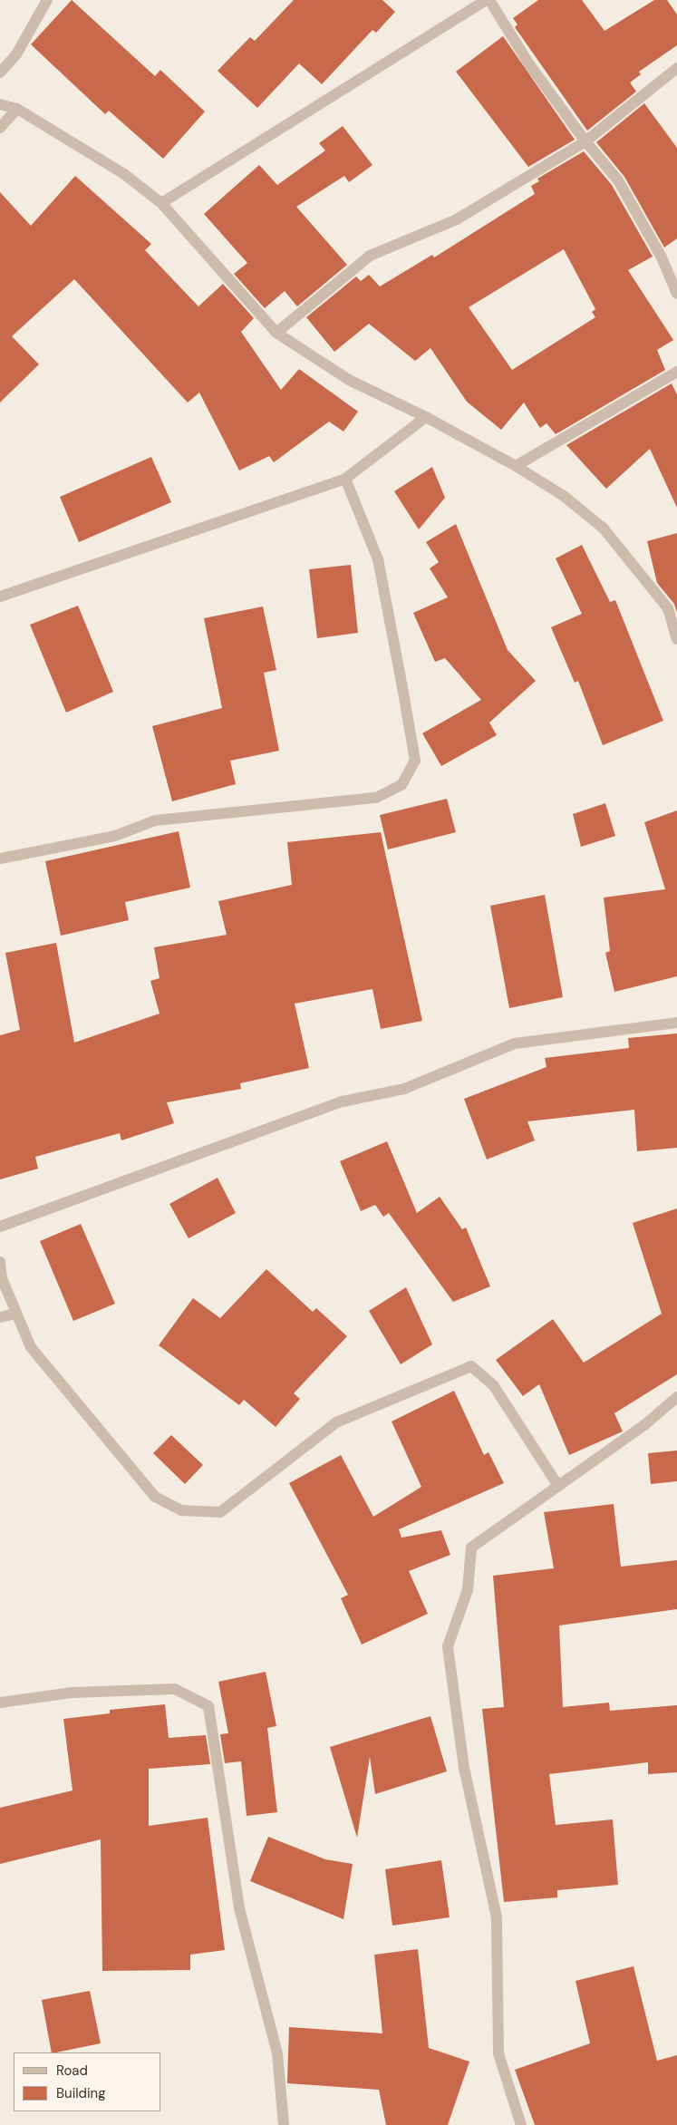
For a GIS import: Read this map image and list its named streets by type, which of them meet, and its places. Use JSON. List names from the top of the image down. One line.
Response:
{"legend":["Road","Building"]}
